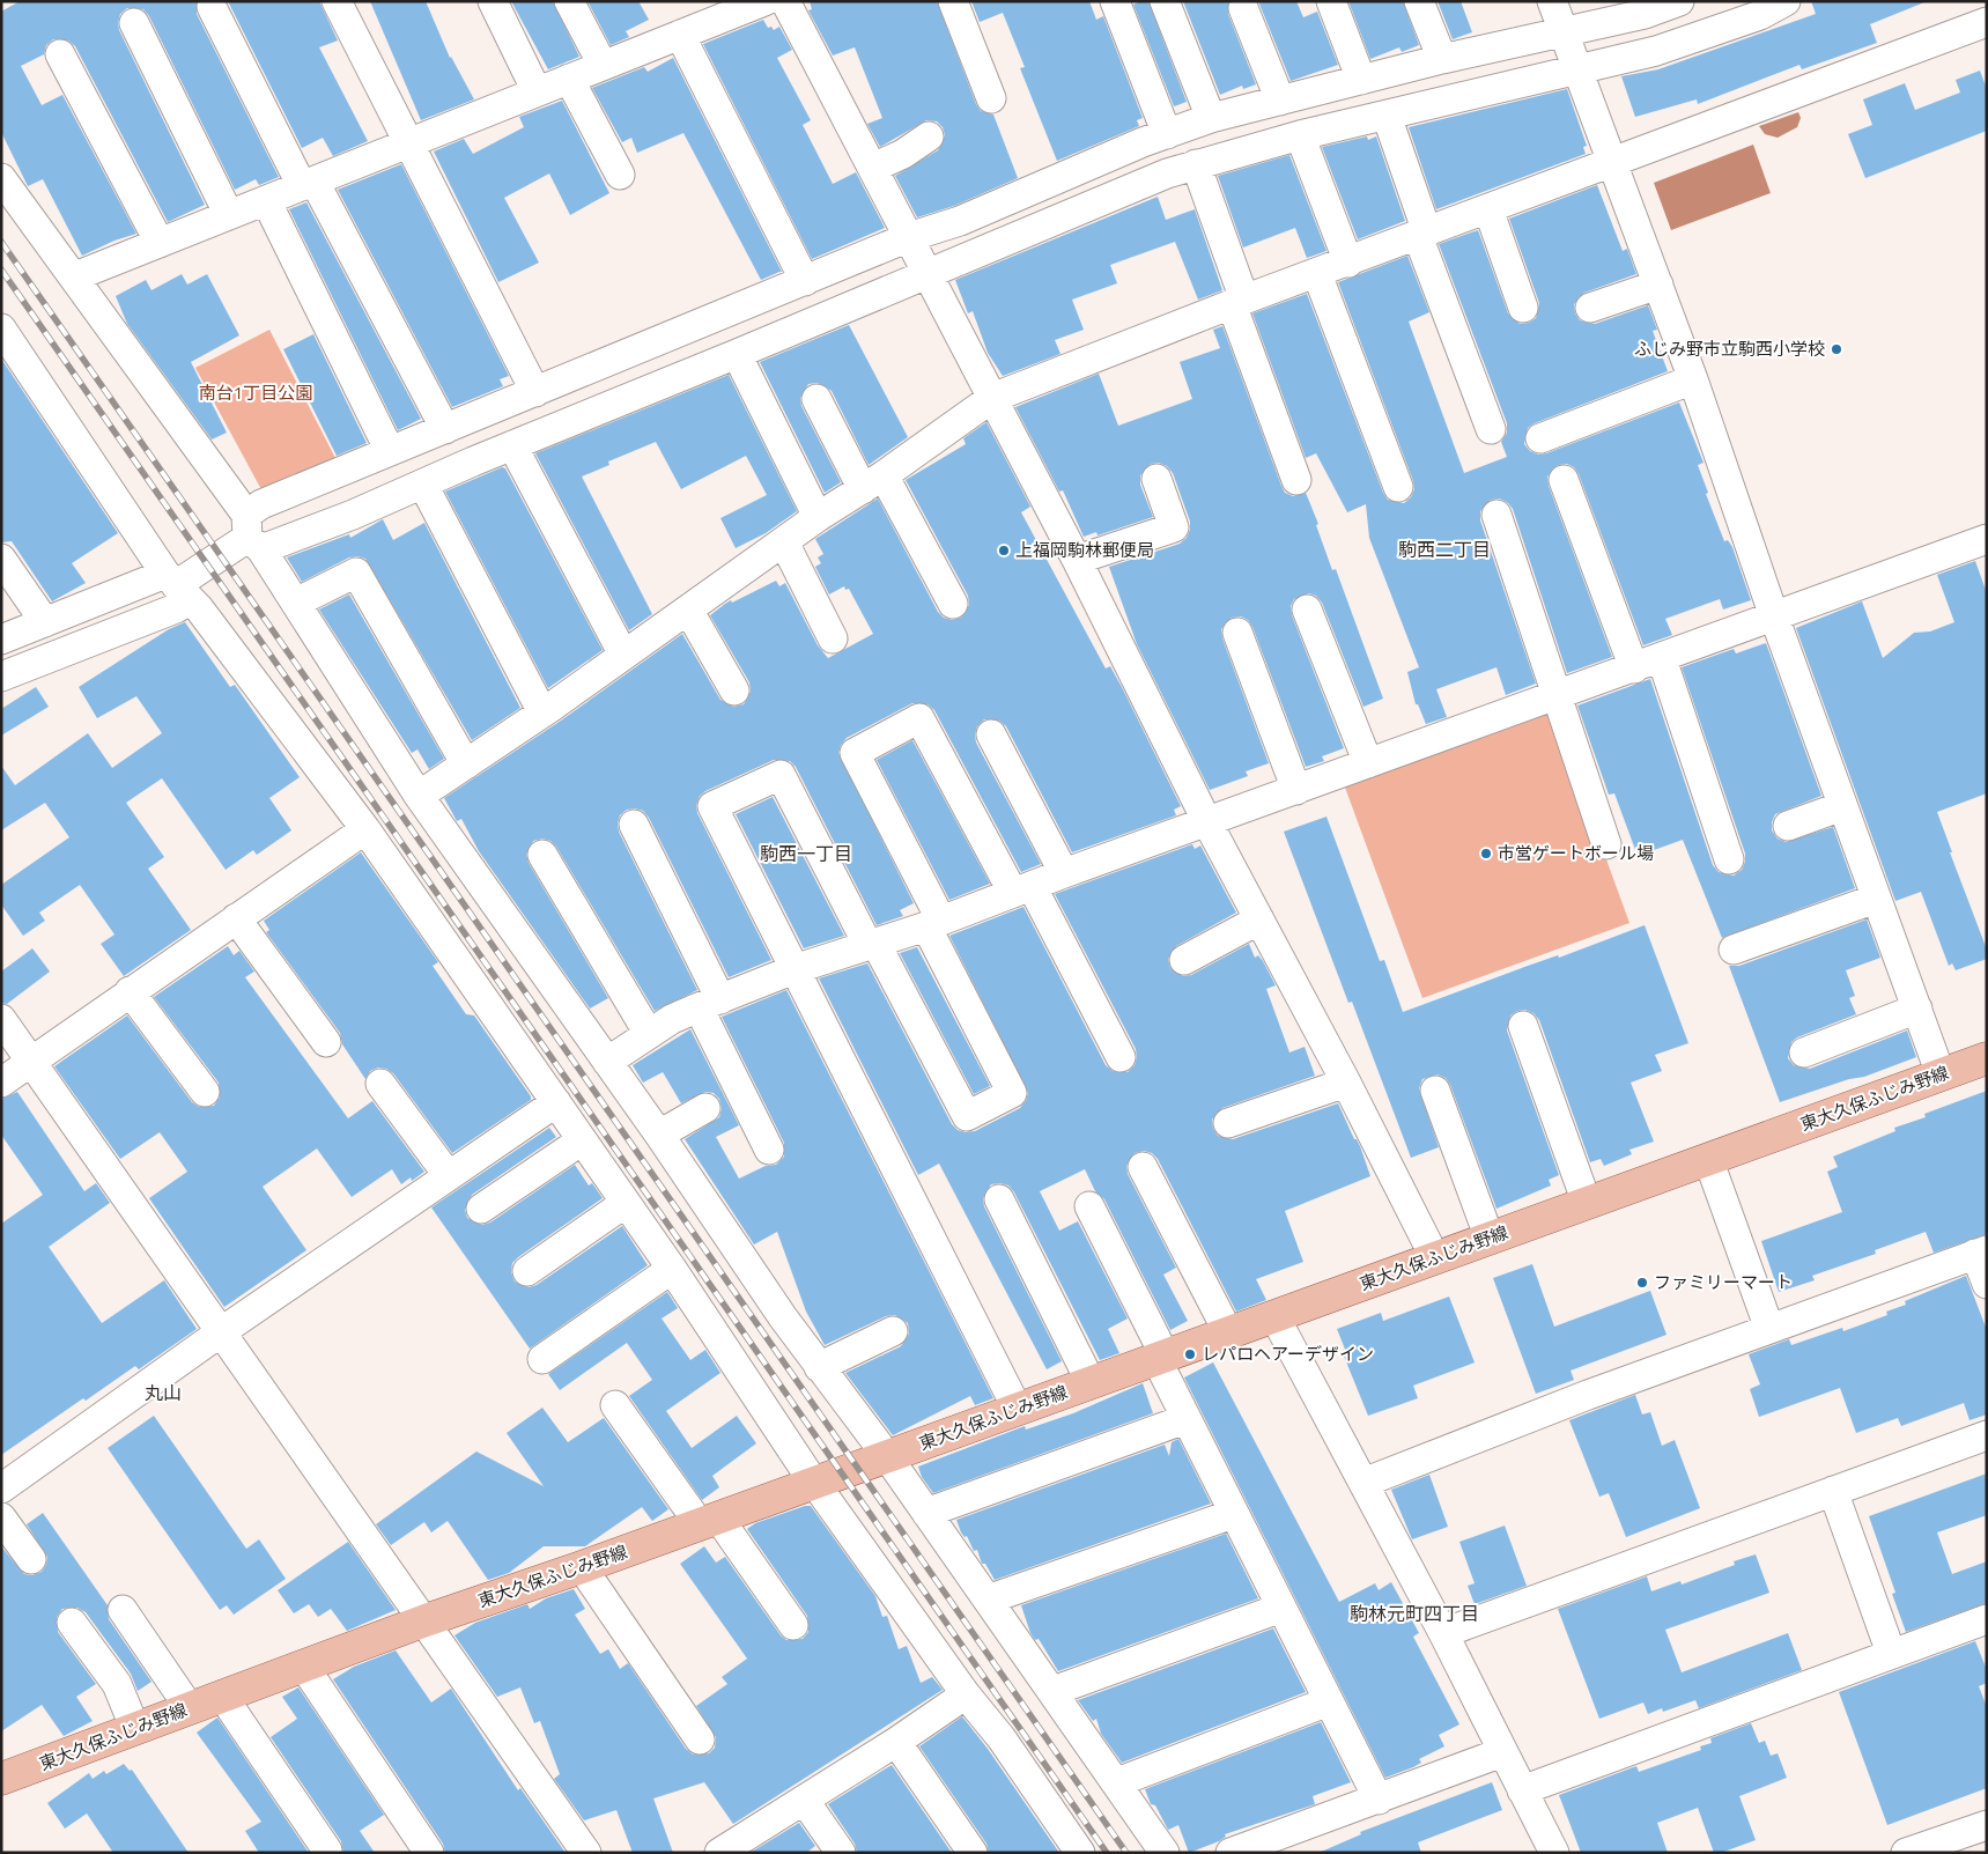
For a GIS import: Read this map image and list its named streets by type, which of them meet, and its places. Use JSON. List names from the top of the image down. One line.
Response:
{"streets":{"main road":["東大久保ふじみ野線"]},"districts":["駒西二丁目","駒西一丁目","丸山","駒林元町四丁目"],"parks":["南台1丁目公園"],"places":["ふじみ野市立駒西小学校","上福岡駒林郵便局","市営ゲートボール場","ファミリーマート","レパロヘアーデザイン"]}
